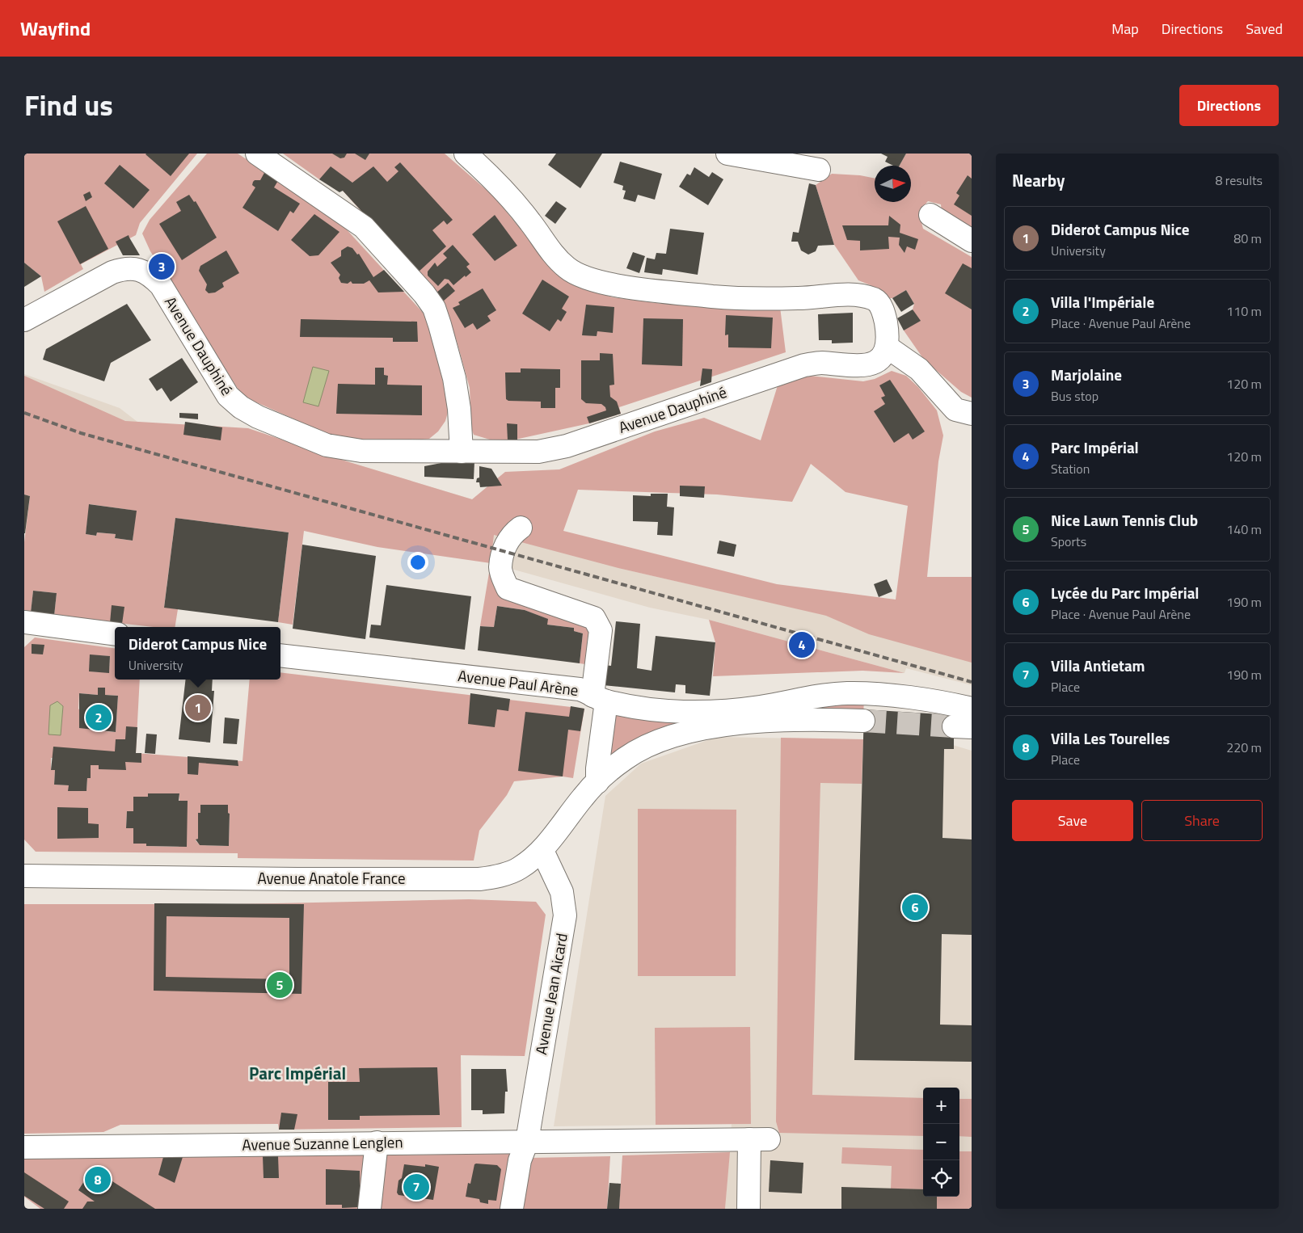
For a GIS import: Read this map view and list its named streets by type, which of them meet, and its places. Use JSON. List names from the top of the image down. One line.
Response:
{"streets":{"street":["Avenue Dauphiné","Avenue Paul Arène","Avenue Anatole France","Avenue Jean Aicard","Avenue Suzanne Lenglen"]},"crossings":[["Avenue Anatole France","Avenue Jean Aicard"],["Avenue Jean Aicard","Avenue Suzanne Lenglen"]],"districts":["Parc Impérial"],"north":"right","page":{"header":"Wayfind","nav":["Map","Directions","Saved"],"title":"Find us","buttons":["Directions",["Save","Share"]],"heading":["Nearby","8 results"],"list":[{"mark":"1","name":"Diderot Campus Nice","note":"University","value":"80 m"},{"mark":"2","name":"Villa l'Impériale","note":"Place · Avenue Paul Arène","value":"110 m"},{"mark":"3","name":"Marjolaine","note":"Bus stop","value":"120 m"},{"mark":"4","name":"Parc Impérial","note":"Station","value":"120 m"},{"mark":"5","name":"Nice Lawn Tennis Club","note":"Sports","value":"140 m"},{"mark":"6","name":"Lycée du Parc Impérial","note":"Place · Avenue Paul Arène","value":"190 m"},{"mark":"7","name":"Villa Antietam","note":"Place","value":"190 m"},{"mark":"8","name":"Villa Les Tourelles","note":"Place","value":"220 m"}],"pins":["3","4","1","2","6","5","8","7"],"popup":["Diderot Campus Nice","University"],"map_buttons":["+","−"]}}
